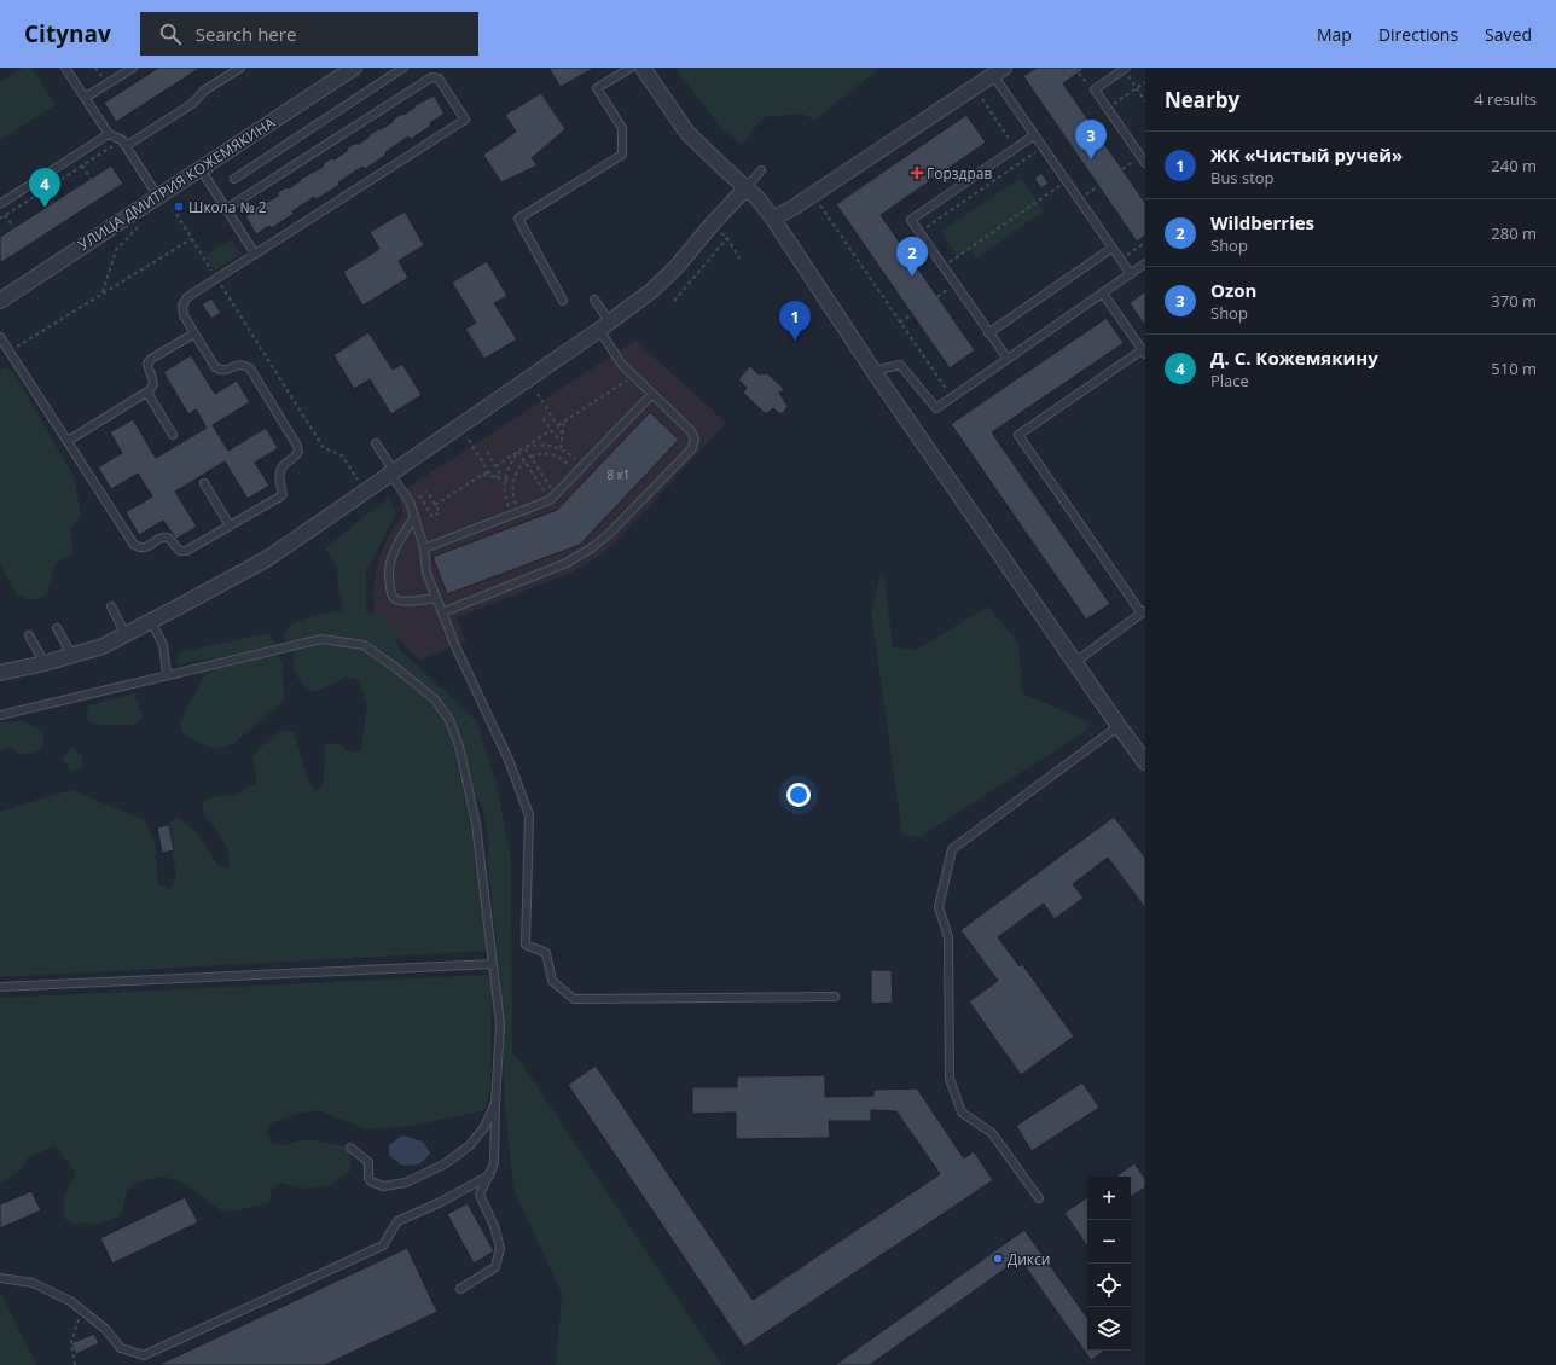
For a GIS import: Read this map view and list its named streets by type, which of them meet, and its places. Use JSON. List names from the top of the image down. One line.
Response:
{"streets":{"street":["УЛИЦА ДМИТРИЯ КОЖЕМЯКИНА"]},"places":{"health":["Горздрав"],"transit":["Школа № 2"],"other":["Дикси"]},"house_numbers":["8 к1"],"page":{"header":"Citynav","search":"Search here","nav":["Map","Directions","Saved"],"heading":["Nearby","4 results"],"pins":["3","4","2","1"],"list":[{"mark":"1","name":"ЖК «Чистый ручей»","note":"Bus stop","value":"240 m"},{"mark":"2","name":"Wildberries","note":"Shop","value":"280 m"},{"mark":"3","name":"Ozon","note":"Shop","value":"370 m"},{"mark":"4","name":"Д. С. Кожемякину","note":"Place","value":"510 m"}],"map_buttons":["+","−"]}}
